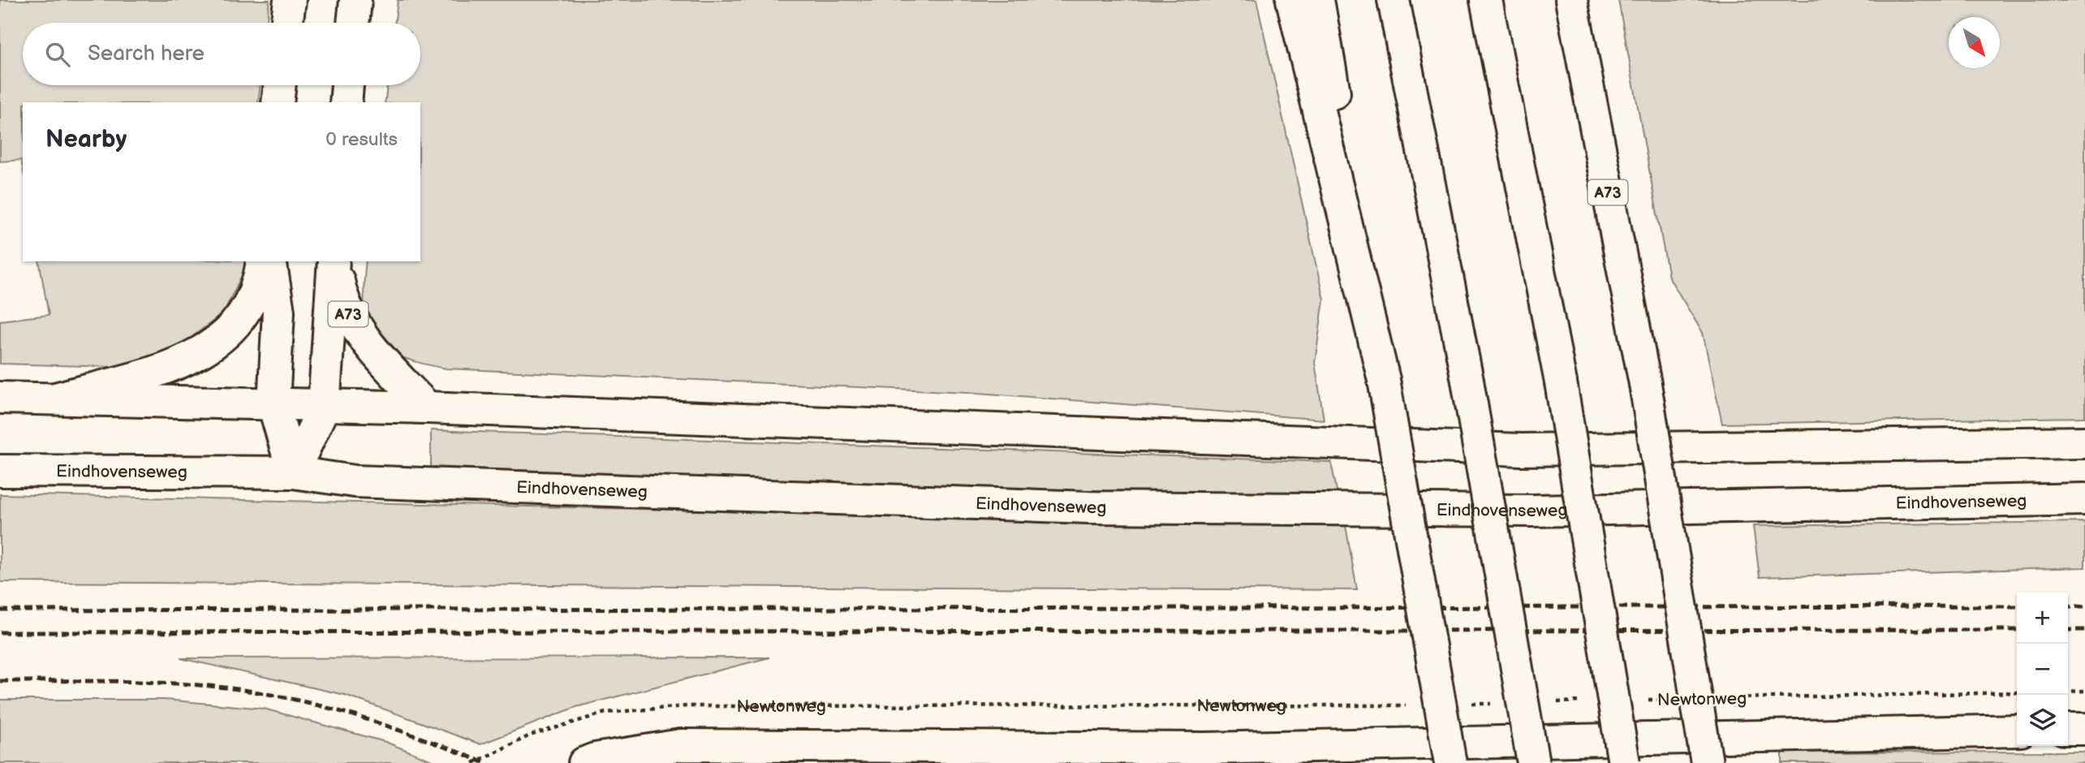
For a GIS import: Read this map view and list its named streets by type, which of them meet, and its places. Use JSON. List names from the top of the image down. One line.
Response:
{"streets":{"main road":["A73","Eindhovenseweg"],"path":["Newtonweg"]},"crossings":[["A73","Eindhovenseweg"]],"north":"bottom right","page":{"search":"Search here","heading":["Nearby","0 results"],"map_buttons":["+","−"]}}
